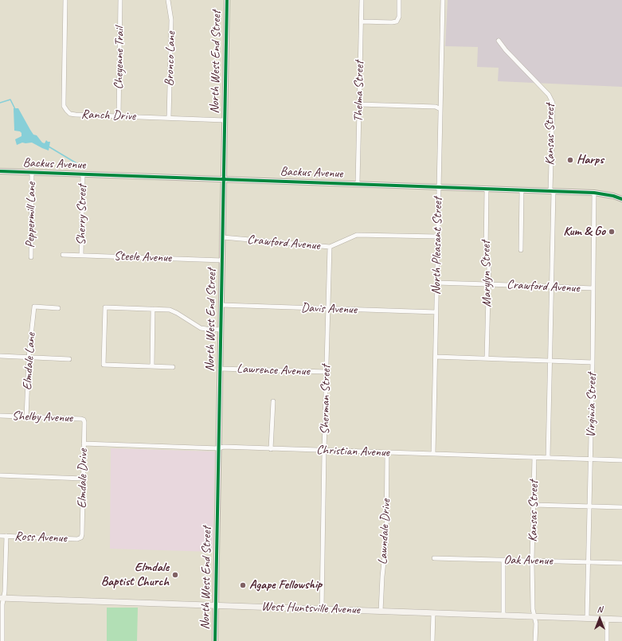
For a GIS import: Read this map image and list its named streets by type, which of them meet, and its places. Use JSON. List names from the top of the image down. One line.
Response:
{"streets":{"main road":["West Huntsville Avenue"],"street":["Cheyenne Trail","Bronco Lane","North West End Street","Thelma Street","Ranch Drive","Kansas Street","Backus Avenue","Peppermill Lane","Sherry Street","Crawford Avenue","North Pleasant Street","Steele Avenue","Marylyn Street","Davis Avenue","Elmdale Lane","Lawrence Avenue","Sherman Street","Virginia Street","Shelby Avenue","Christian Avenue","Elmdale Drive","Lawndale Drive","Ross Avenue","Oak Avenue"]},"crossings":[["Cheyenne Trail","Ranch Drive"],["Bronco Lane","Ranch Drive"],["North West End Street","Ranch Drive"],["North West End Street","Backus Avenue"],["North West End Street","Crawford Avenue"],["North West End Street","Steele Avenue"],["North West End Street","Davis Avenue"],["North West End Street","Lawrence Avenue"],["North West End Street","Christian Avenue"],["North West End Street","West Huntsville Avenue"],["Thelma Street","Backus Avenue"],["Kansas Street","Backus Avenue"],["Kansas Street","Crawford Avenue"],["Kansas Street","Christian Avenue"],["Kansas Street","Oak Avenue"],["Kansas Street","West Huntsville Avenue"],["Backus Avenue","Peppermill Lane"],["Backus Avenue","Sherry Street"],["Backus Avenue","North Pleasant Street"],["Backus Avenue","Marylyn Street"],["Backus Avenue","Virginia Street"],["Sherry Street","Steele Avenue"],["Crawford Avenue","North Pleasant Street"],["Crawford Avenue","Marylyn Street"],["Crawford Avenue","Sherman Street"],["Crawford Avenue","Virginia Street"],["North Pleasant Street","Davis Avenue"],["North Pleasant Street","Christian Avenue"],["Davis Avenue","Sherman Street"],["Elmdale Lane","Shelby Avenue"],["Lawrence Avenue","Sherman Street"],["Sherman Street","Christian Avenue"],["Sherman Street","West Huntsville Avenue"],["Virginia Street","Christian Avenue"],["Virginia Street","Oak Avenue"],["Virginia Street","West Huntsville Avenue"],["Shelby Avenue","Elmdale Drive"],["Christian Avenue","Elmdale Drive"],["Christian Avenue","Lawndale Drive"],["Elmdale Drive","Ross Avenue"],["Lawndale Drive","West Huntsville Avenue"]],"places":["Harps","Kum & Go","Elmdale Baptist Church","Agape Fellowship"],"north":"top"}
